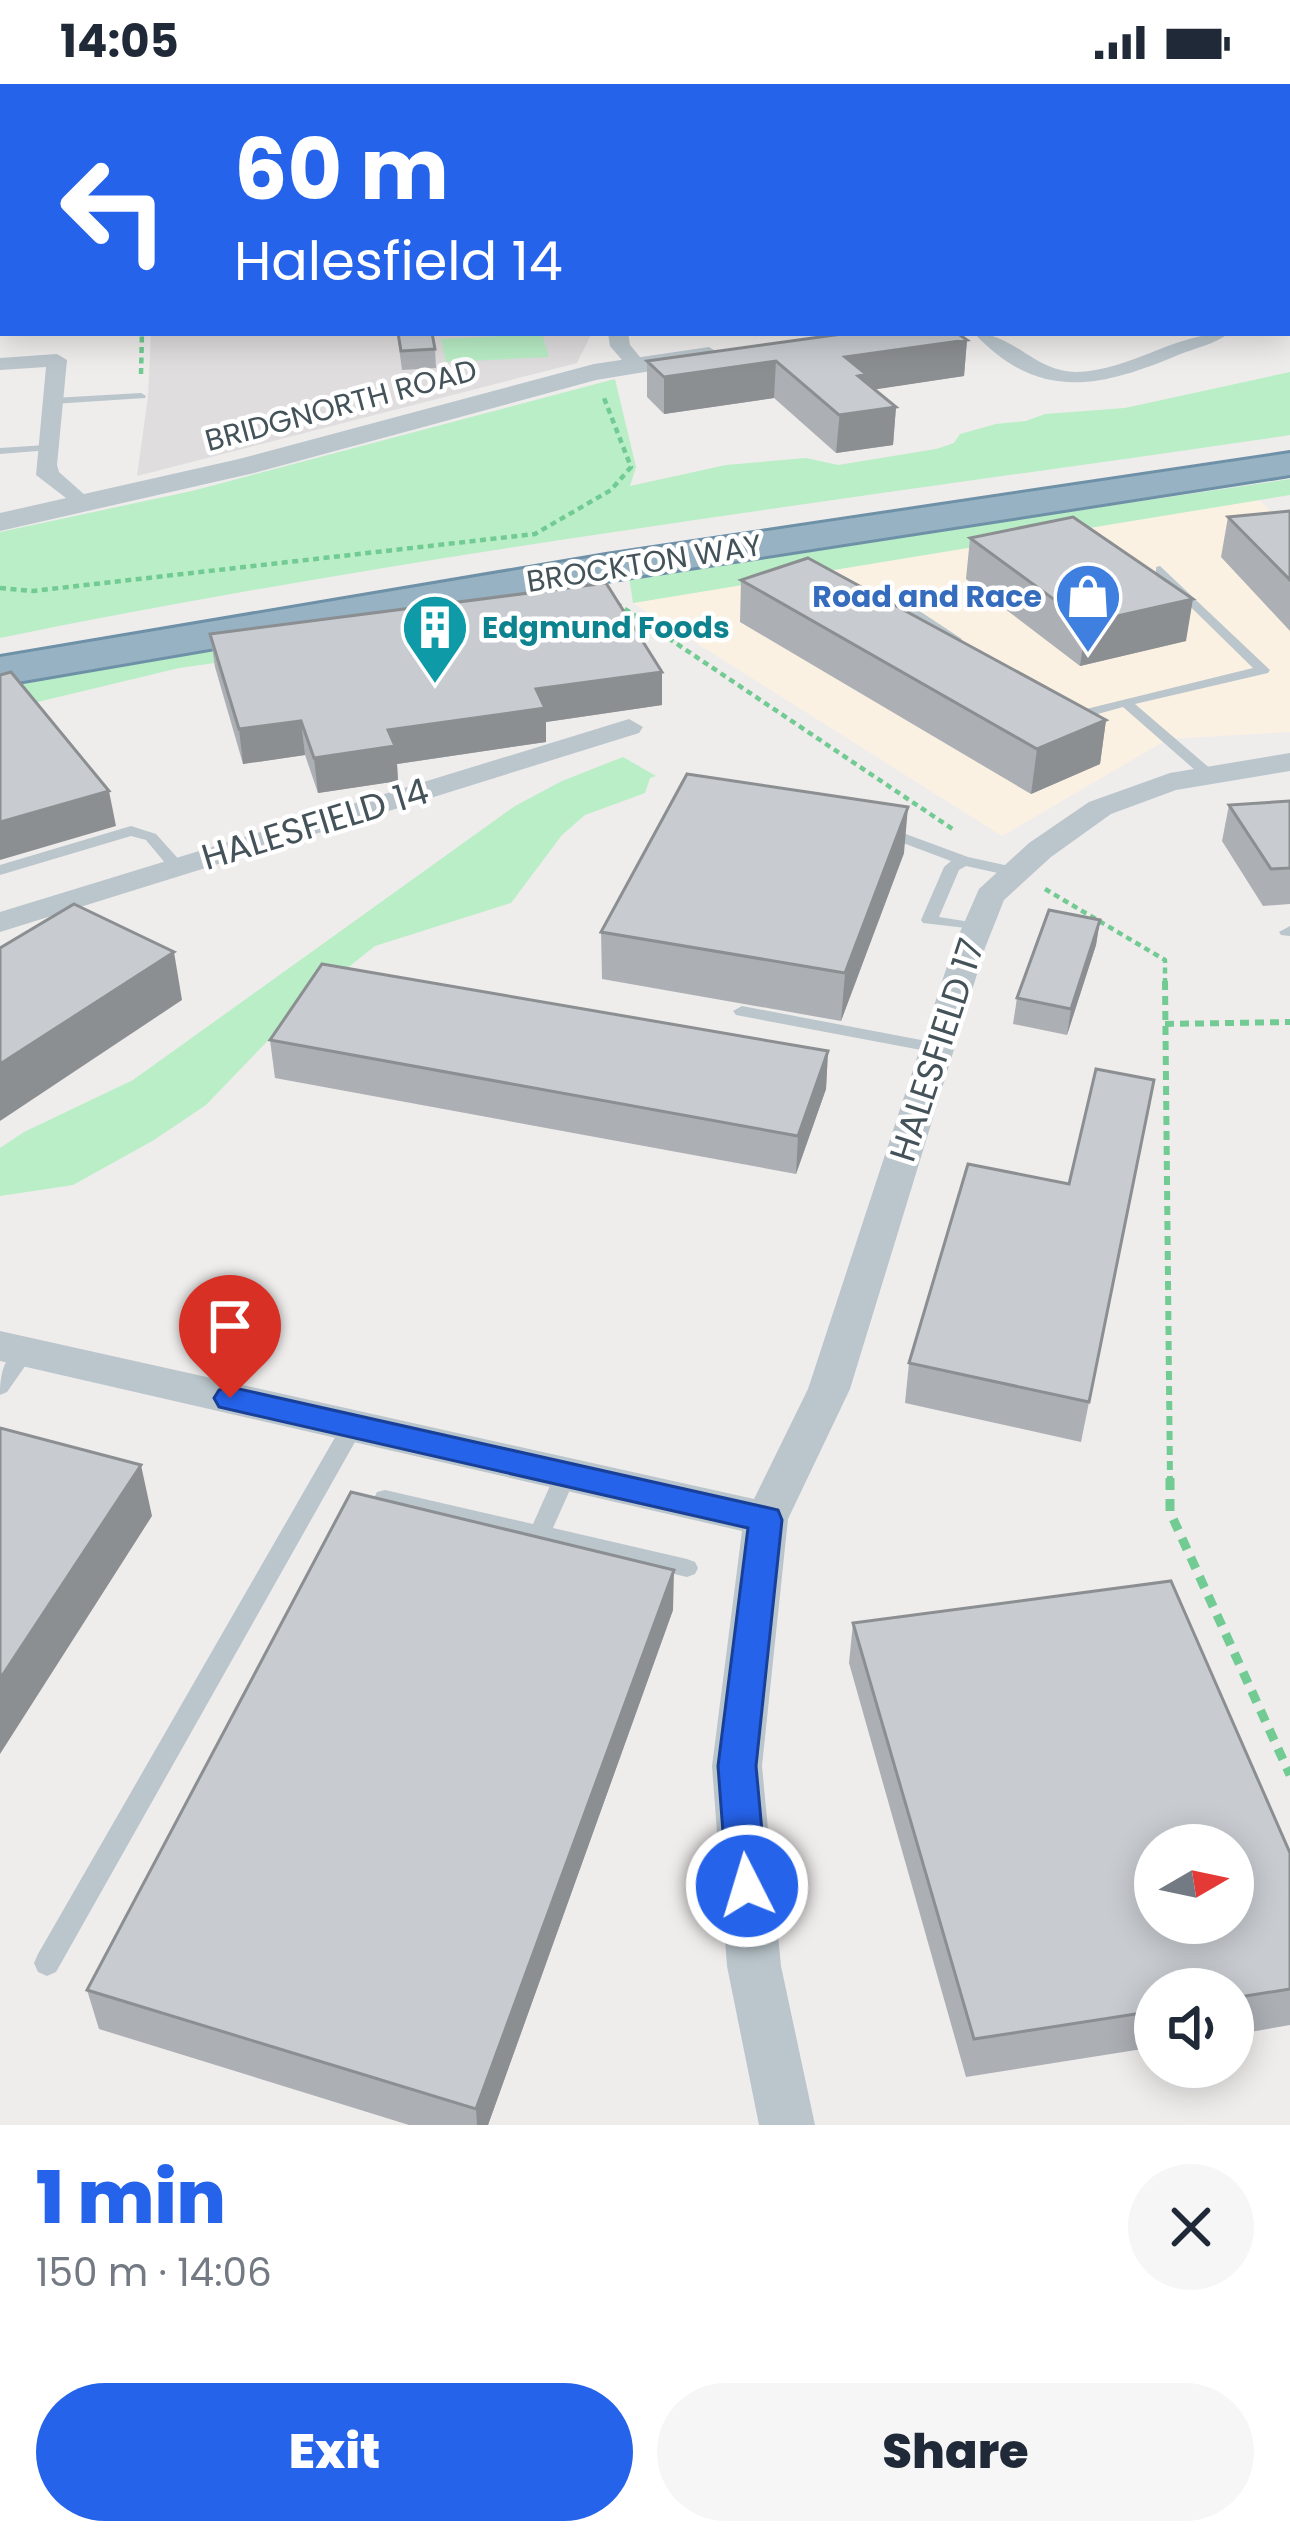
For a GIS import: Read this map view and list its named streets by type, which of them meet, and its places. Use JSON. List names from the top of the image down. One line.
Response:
{"streets":{"highway":["BROCKTON WAY"],"street":["BRIDGNORTH ROAD","HALESFIELD 14","HALESFIELD 17"]},"places":{"shop":["Road and Race"],"building":["Edgmund Foods"]},"north":"right","page":{"status":"14:05","turn":["60 m","Halesfield 14"],"heading":["1 min","150 m · 14:06"],"buttons":["Exit","Share"]}}
